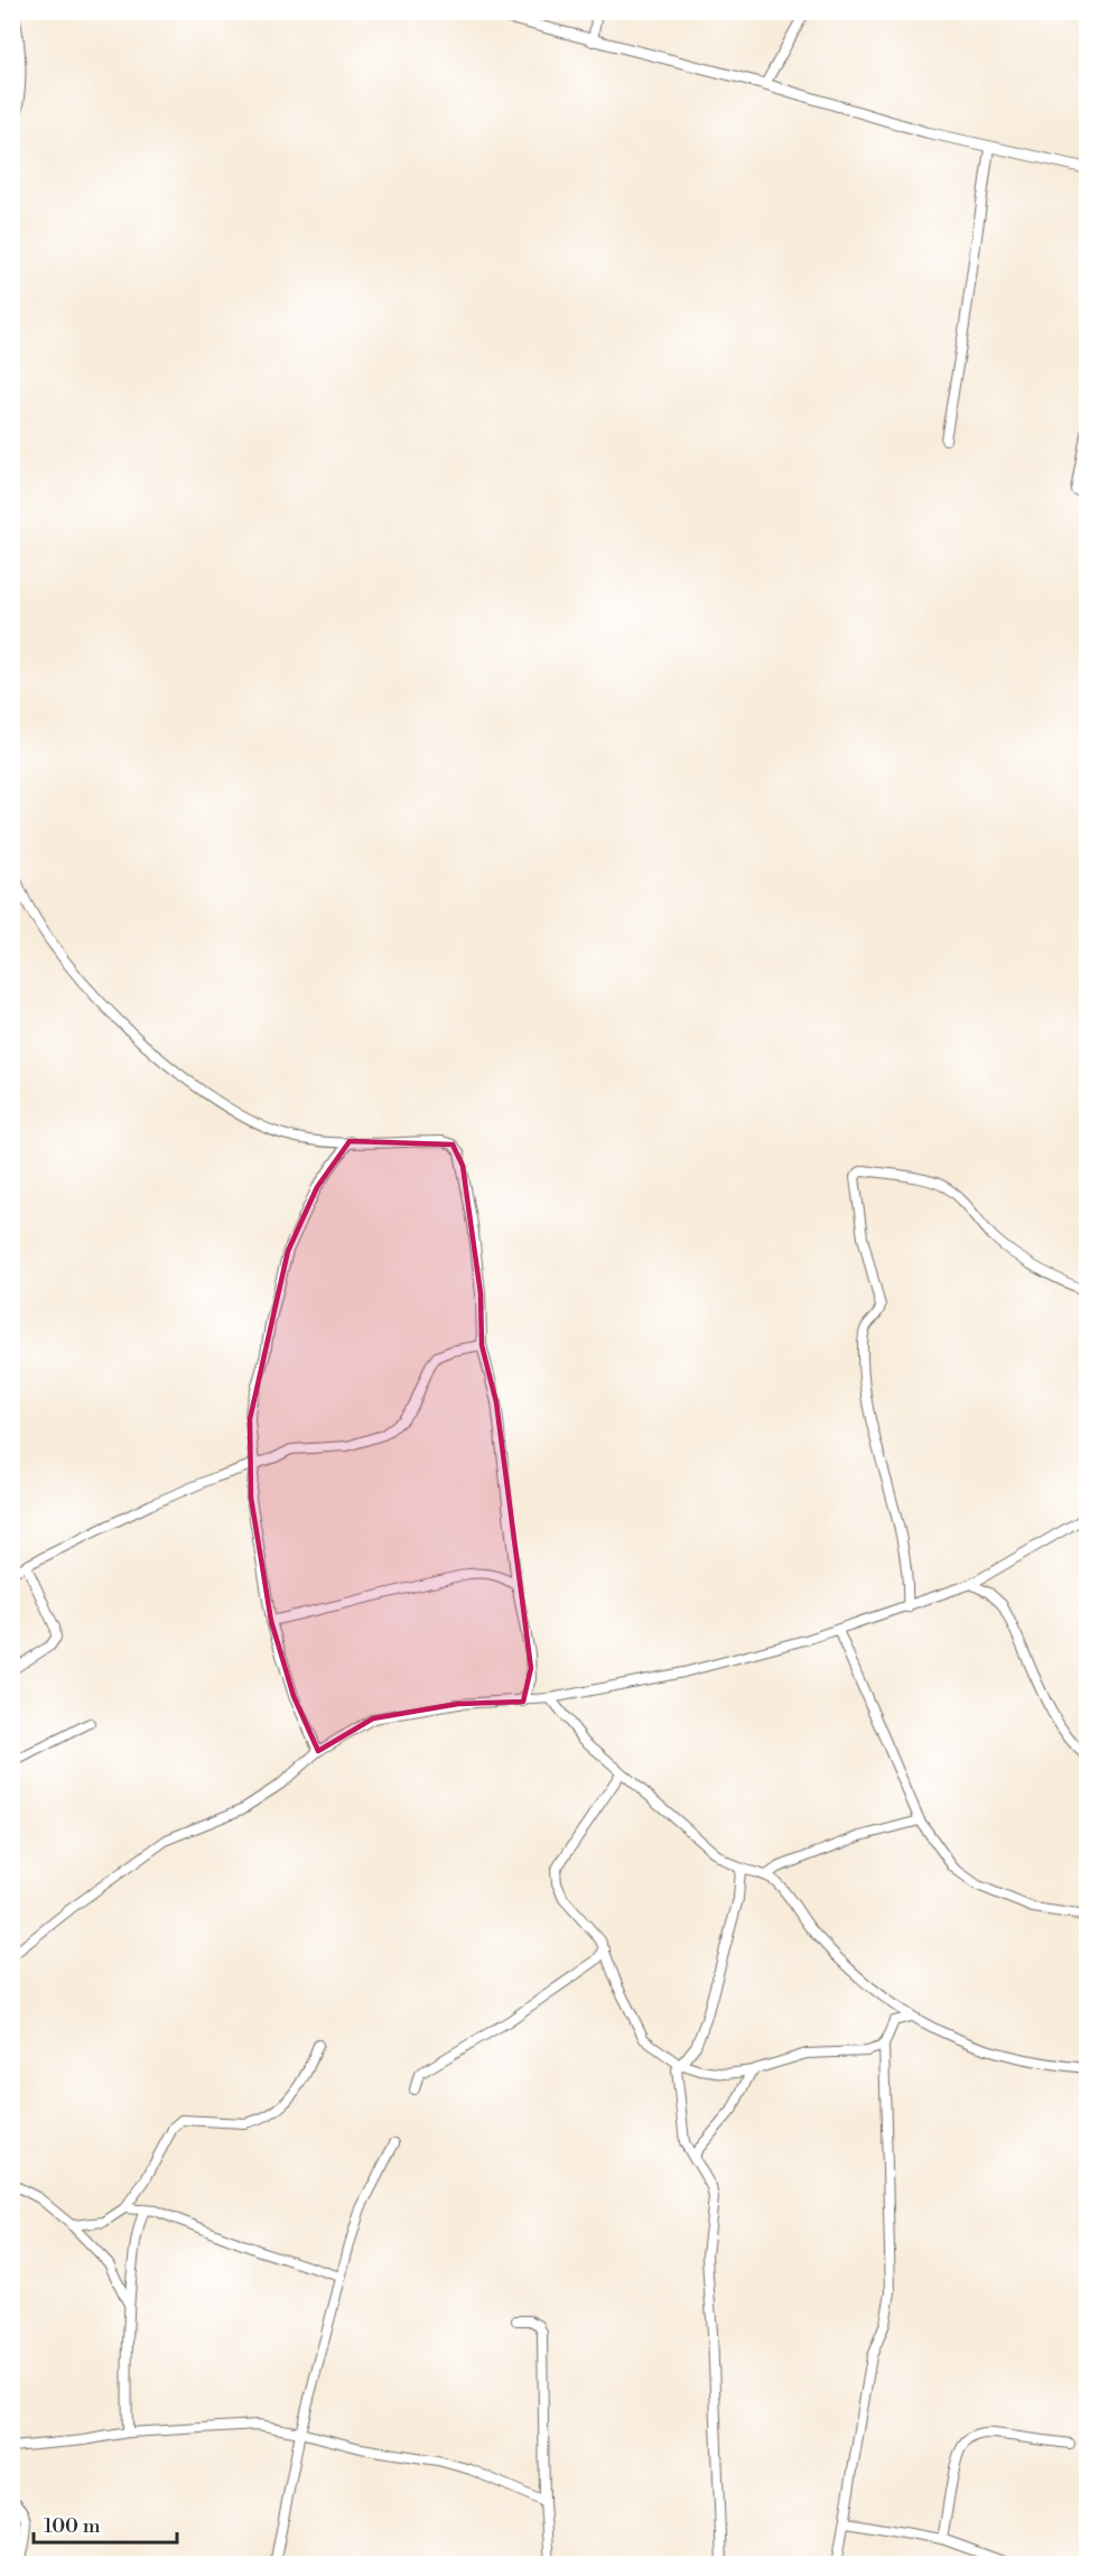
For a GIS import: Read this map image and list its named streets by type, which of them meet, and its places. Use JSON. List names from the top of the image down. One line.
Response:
{"scale_bar":"100 m"}
